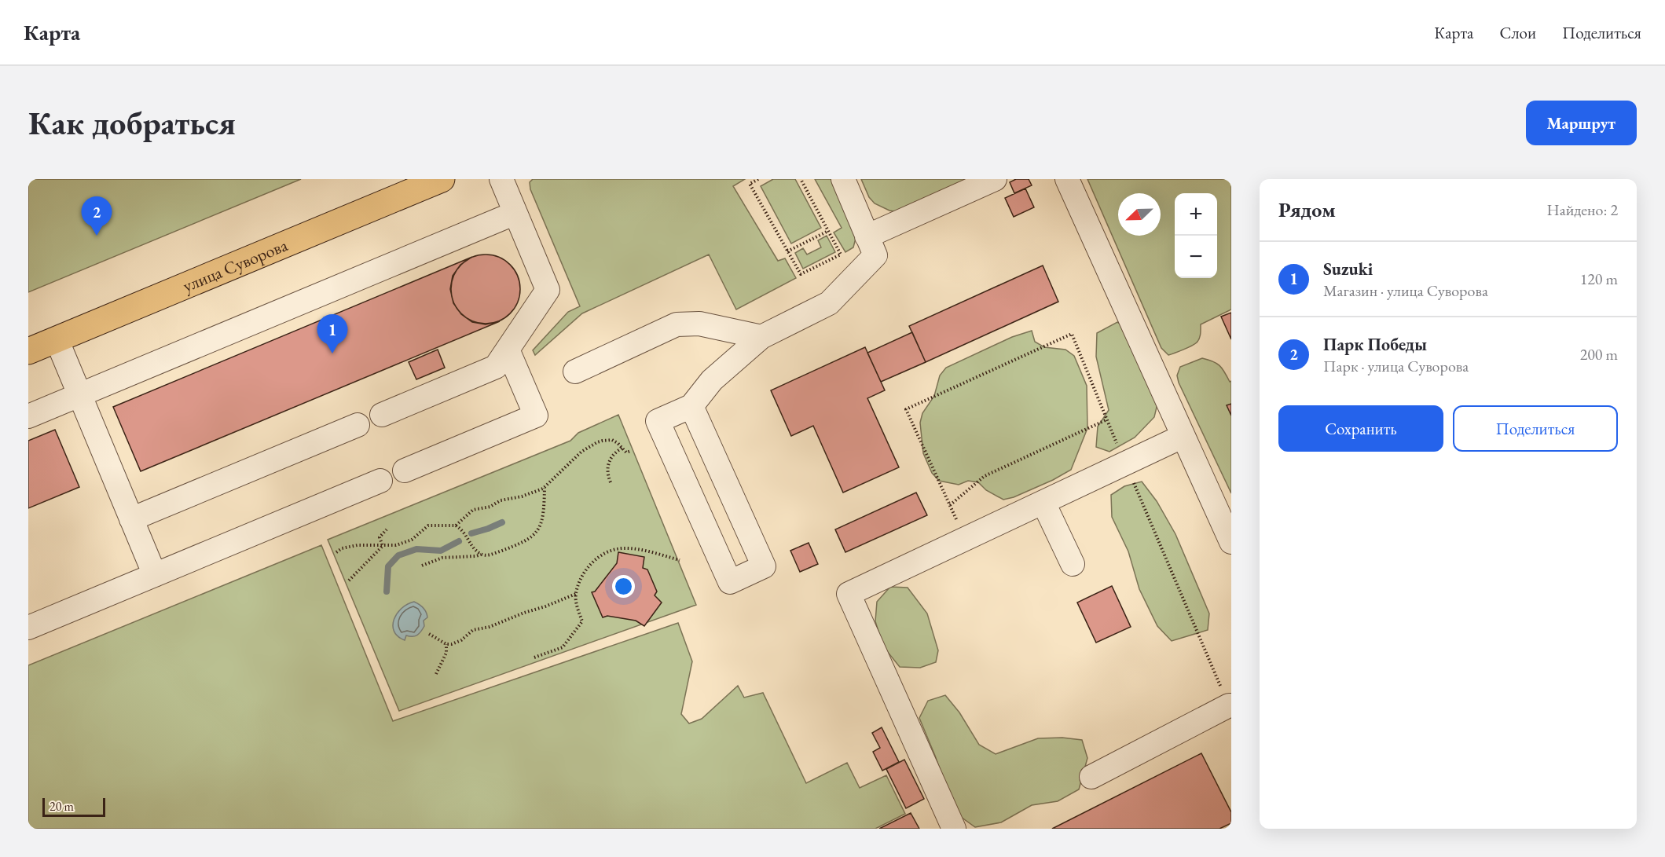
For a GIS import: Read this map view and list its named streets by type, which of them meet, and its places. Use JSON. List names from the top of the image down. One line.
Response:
{"streets":{"main road":["улица Суворова"]},"scale_bar":"20 m","north":"bottom left","page":{"header":"Карта","nav":["Карта","Слои","Поделиться"],"buttons":["Маршрут",["Сохранить","Поделиться"]],"title":"Как добраться","heading":["Рядом","Найдено: 2"],"map_buttons":["+","−"],"pins":["2","1"],"list":[{"mark":"1","name":"Suzuki","note":"Магазин · улица Суворова","value":"120 m"},{"mark":"2","name":"Парк Победы","note":"Парк · улица Суворова","value":"200 m"}],"scale":"20 m"}}
